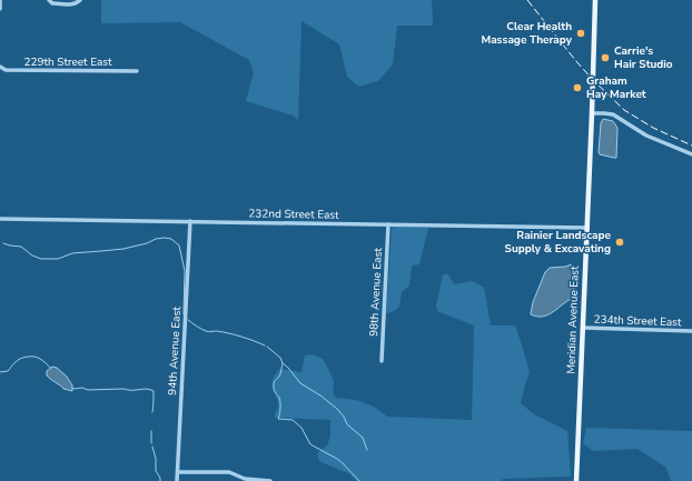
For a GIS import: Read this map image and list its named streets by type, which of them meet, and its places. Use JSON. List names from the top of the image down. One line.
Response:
{"streets":{"main road":["Meridian Avenue East"],"street":["229th Street East","232nd Street East","98th Avenue East","234th Street East","94th Avenue East"]},"crossings":[["232nd Street East","98th Avenue East"],["232nd Street East","Meridian Avenue East"],["232nd Street East","94th Avenue East"],["Meridian Avenue East","234th Street East"]],"places":["Clear Health Massage Therapy","Carrie's Hair Studio","Graham Hay Market","Rainier Landscape Supply & Excavating"]}
